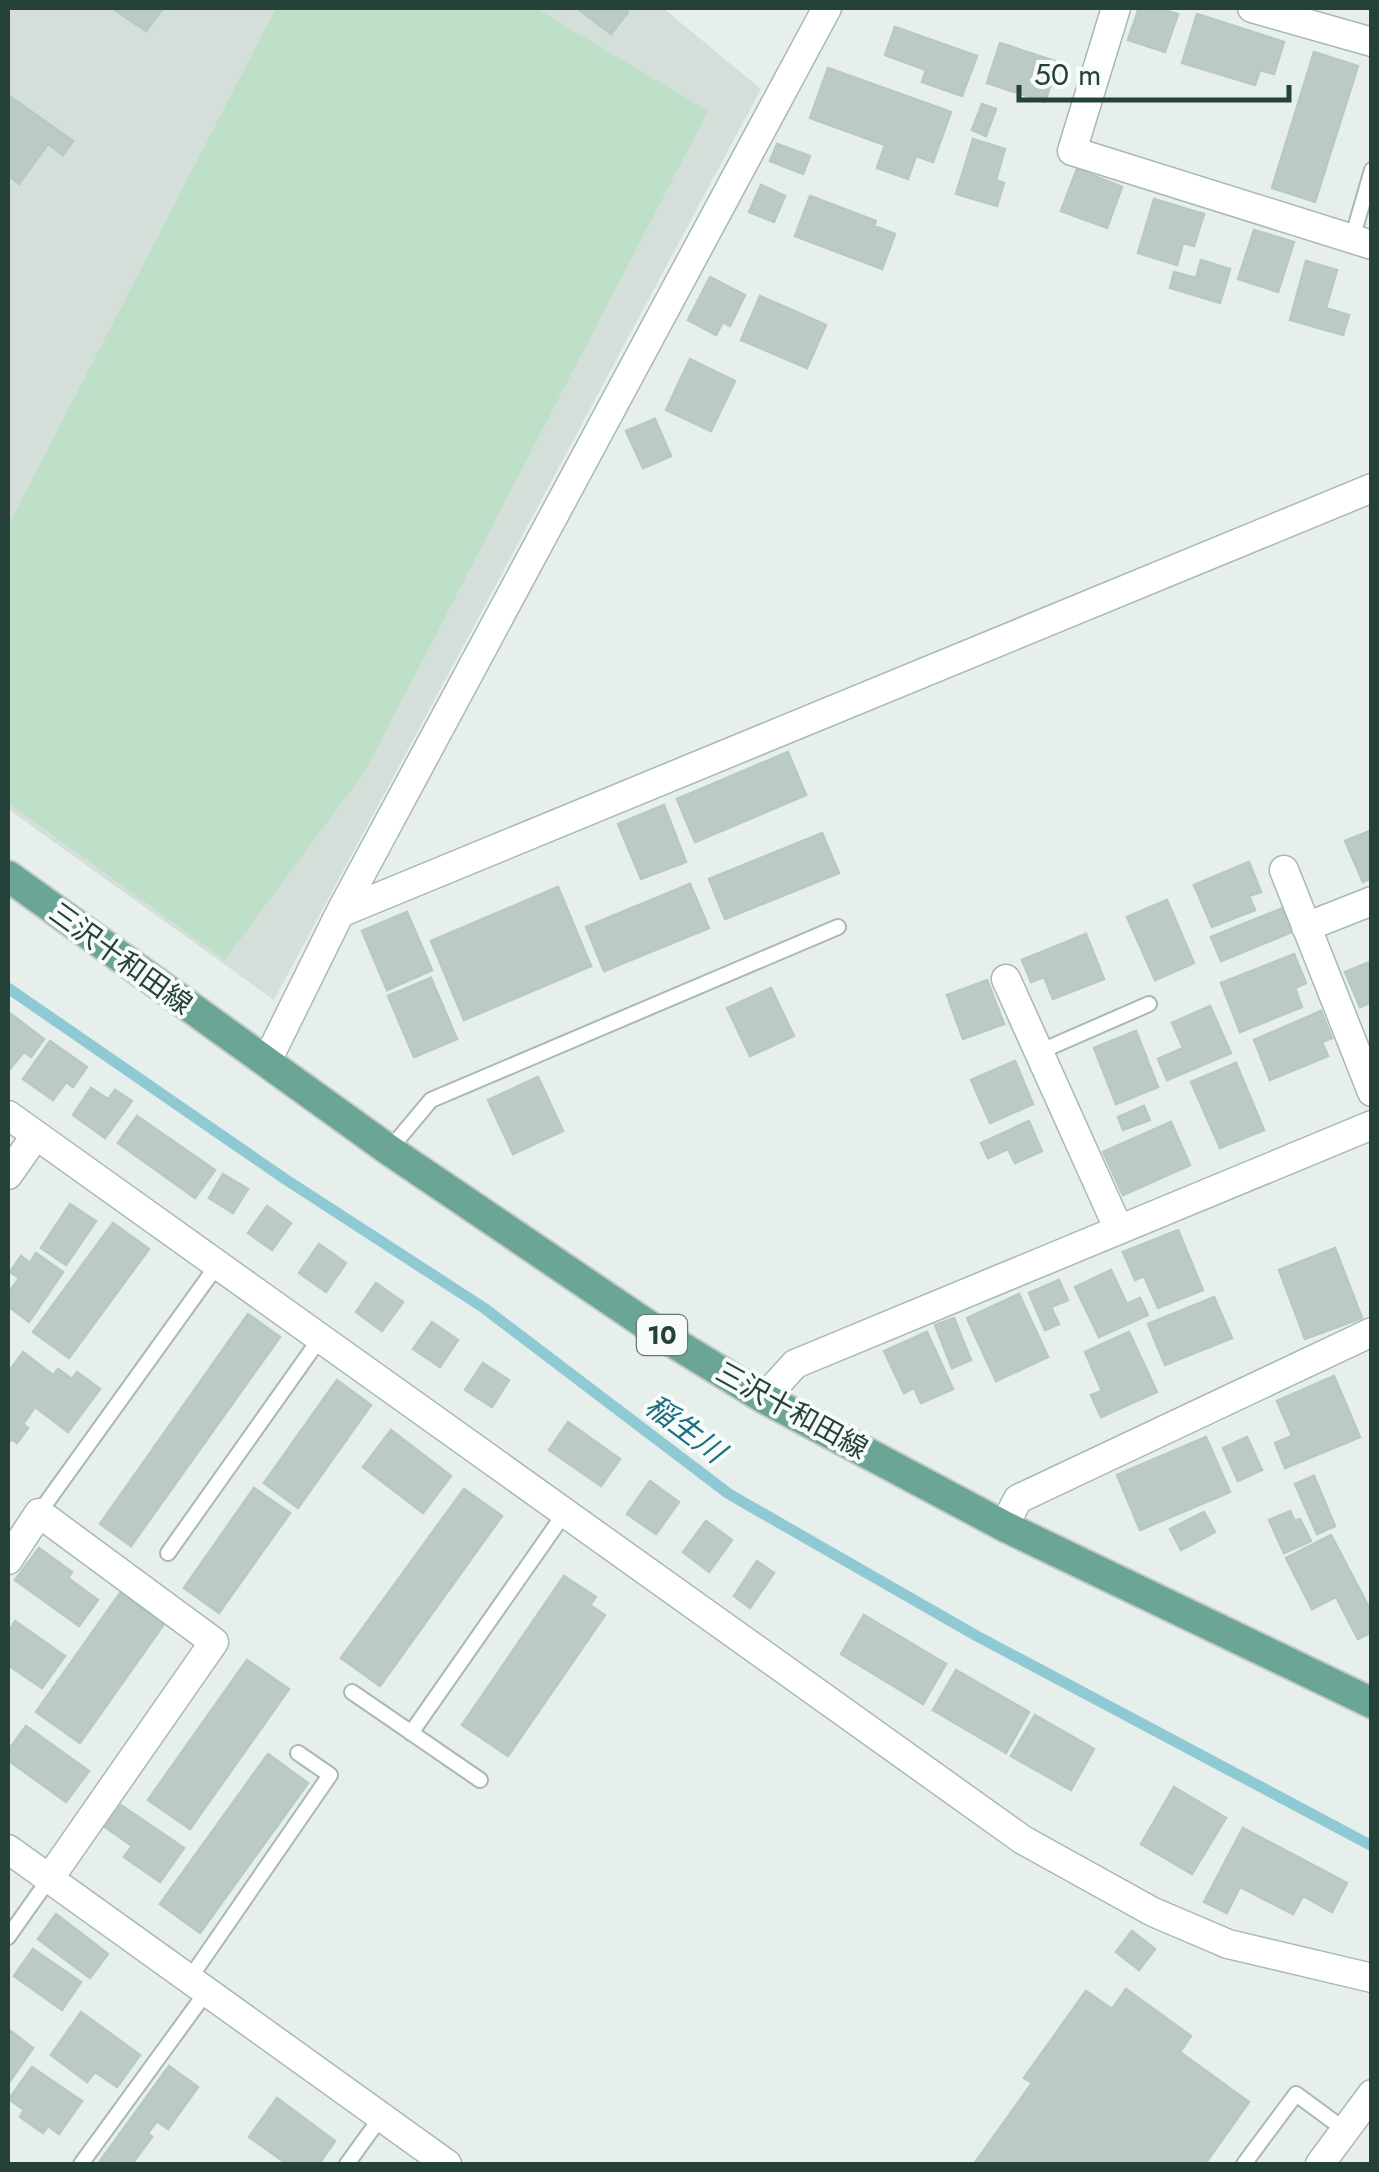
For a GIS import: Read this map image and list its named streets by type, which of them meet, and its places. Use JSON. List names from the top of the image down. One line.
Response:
{"streets":{"main road":["三沢十和田線","10"]},"water":["稲生川"],"scale_bar":"50 m"}
